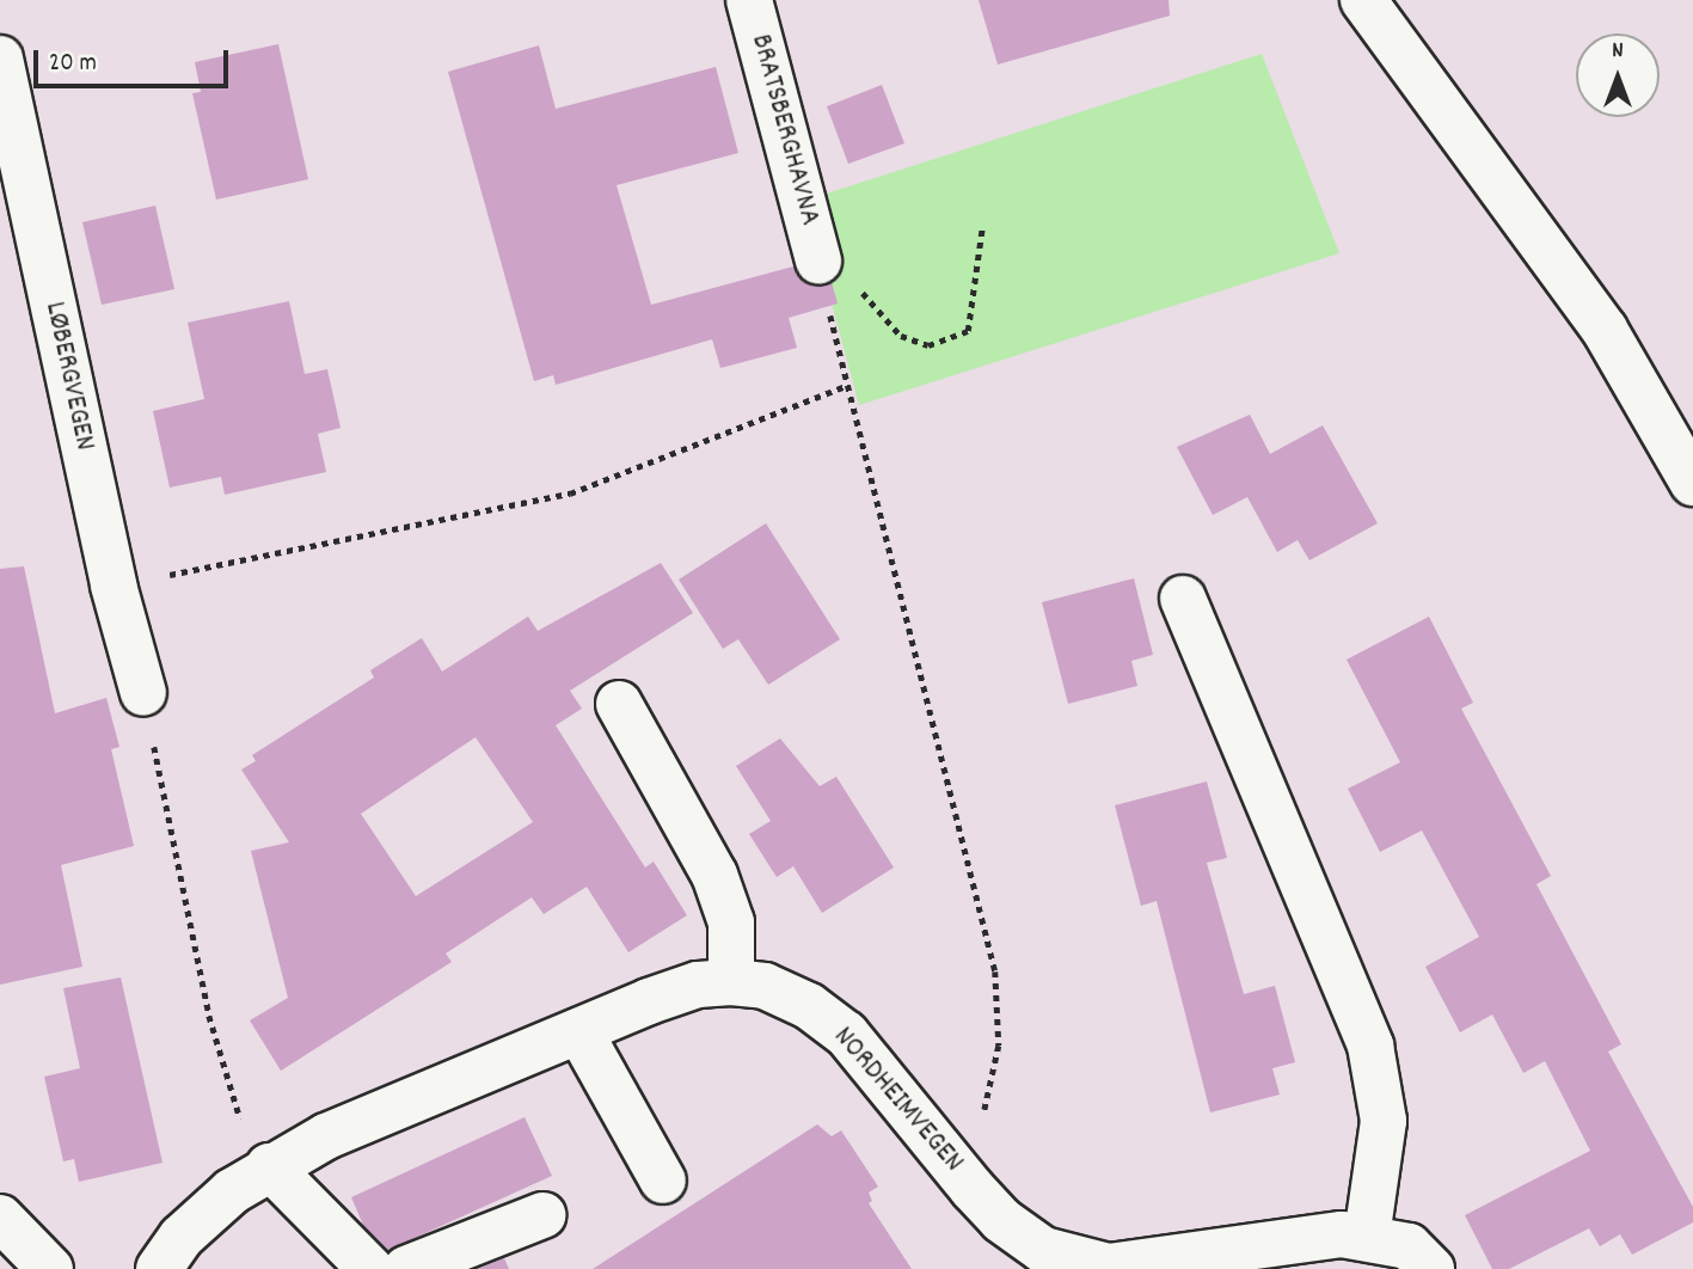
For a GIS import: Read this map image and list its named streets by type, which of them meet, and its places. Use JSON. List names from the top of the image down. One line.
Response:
{"streets":{"street":["BRATSBERGHAVNA","LØBERGVEGEN","NORDHEIMVEGEN"]},"scale_bar":"20 m","north":"top"}
